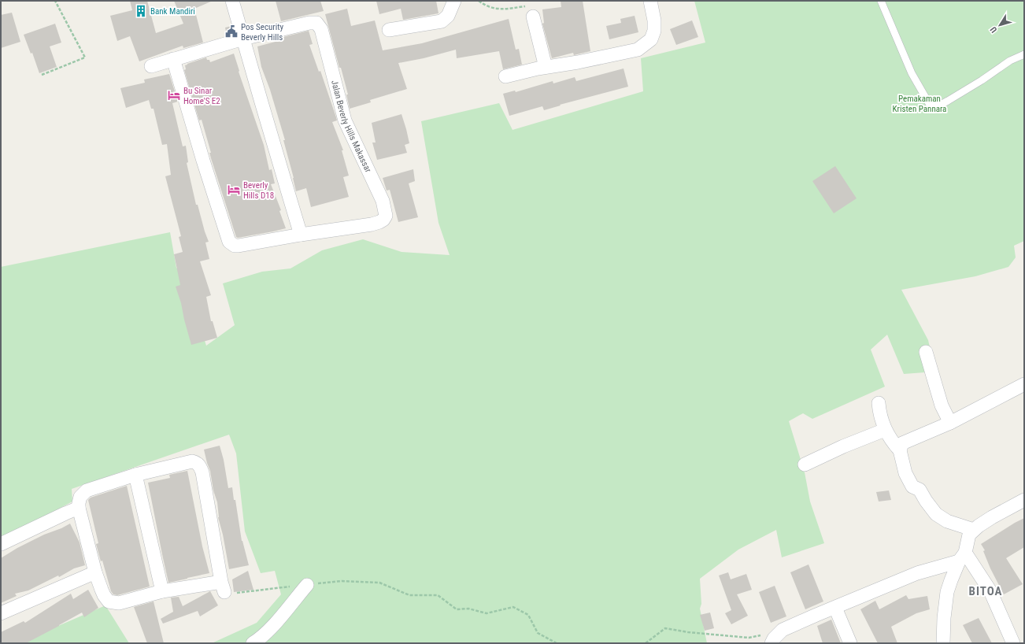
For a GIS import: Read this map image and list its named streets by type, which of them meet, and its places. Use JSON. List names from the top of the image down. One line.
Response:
{"streets":{"street":["Jalan Beverly Hills Makassar"]},"districts":["BITOA"],"parks":["Pemakaman Kristen Pannara"],"places":{"building":["Bank Mandiri"],"public building":["Pos Security Beverly Hills"],"hotel":["Bu Sinar Home'S E2","Beverly Hills D18"]},"north":"bottom left"}
